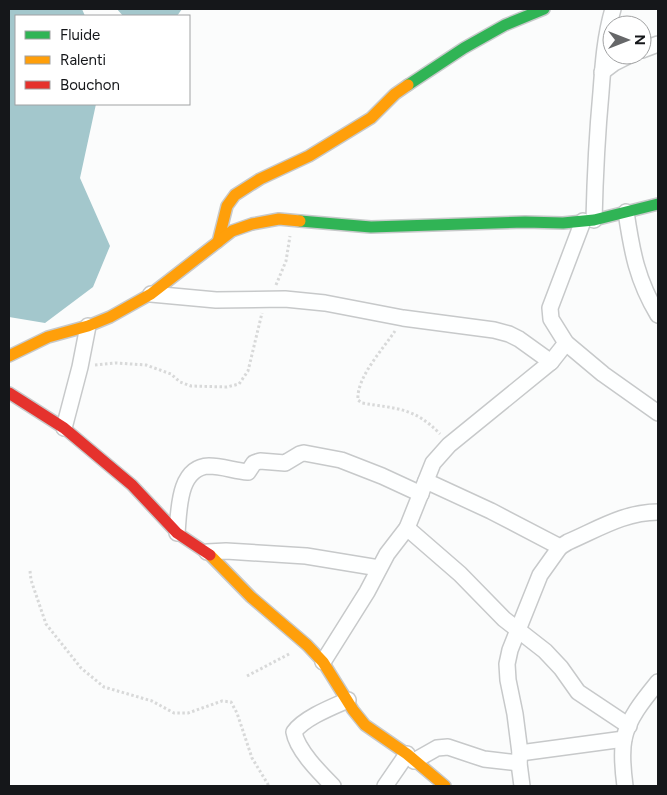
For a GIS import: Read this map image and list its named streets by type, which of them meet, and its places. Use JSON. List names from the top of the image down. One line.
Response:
{"legend":["Fluide","Ralenti","Bouchon"],"north":"right"}
